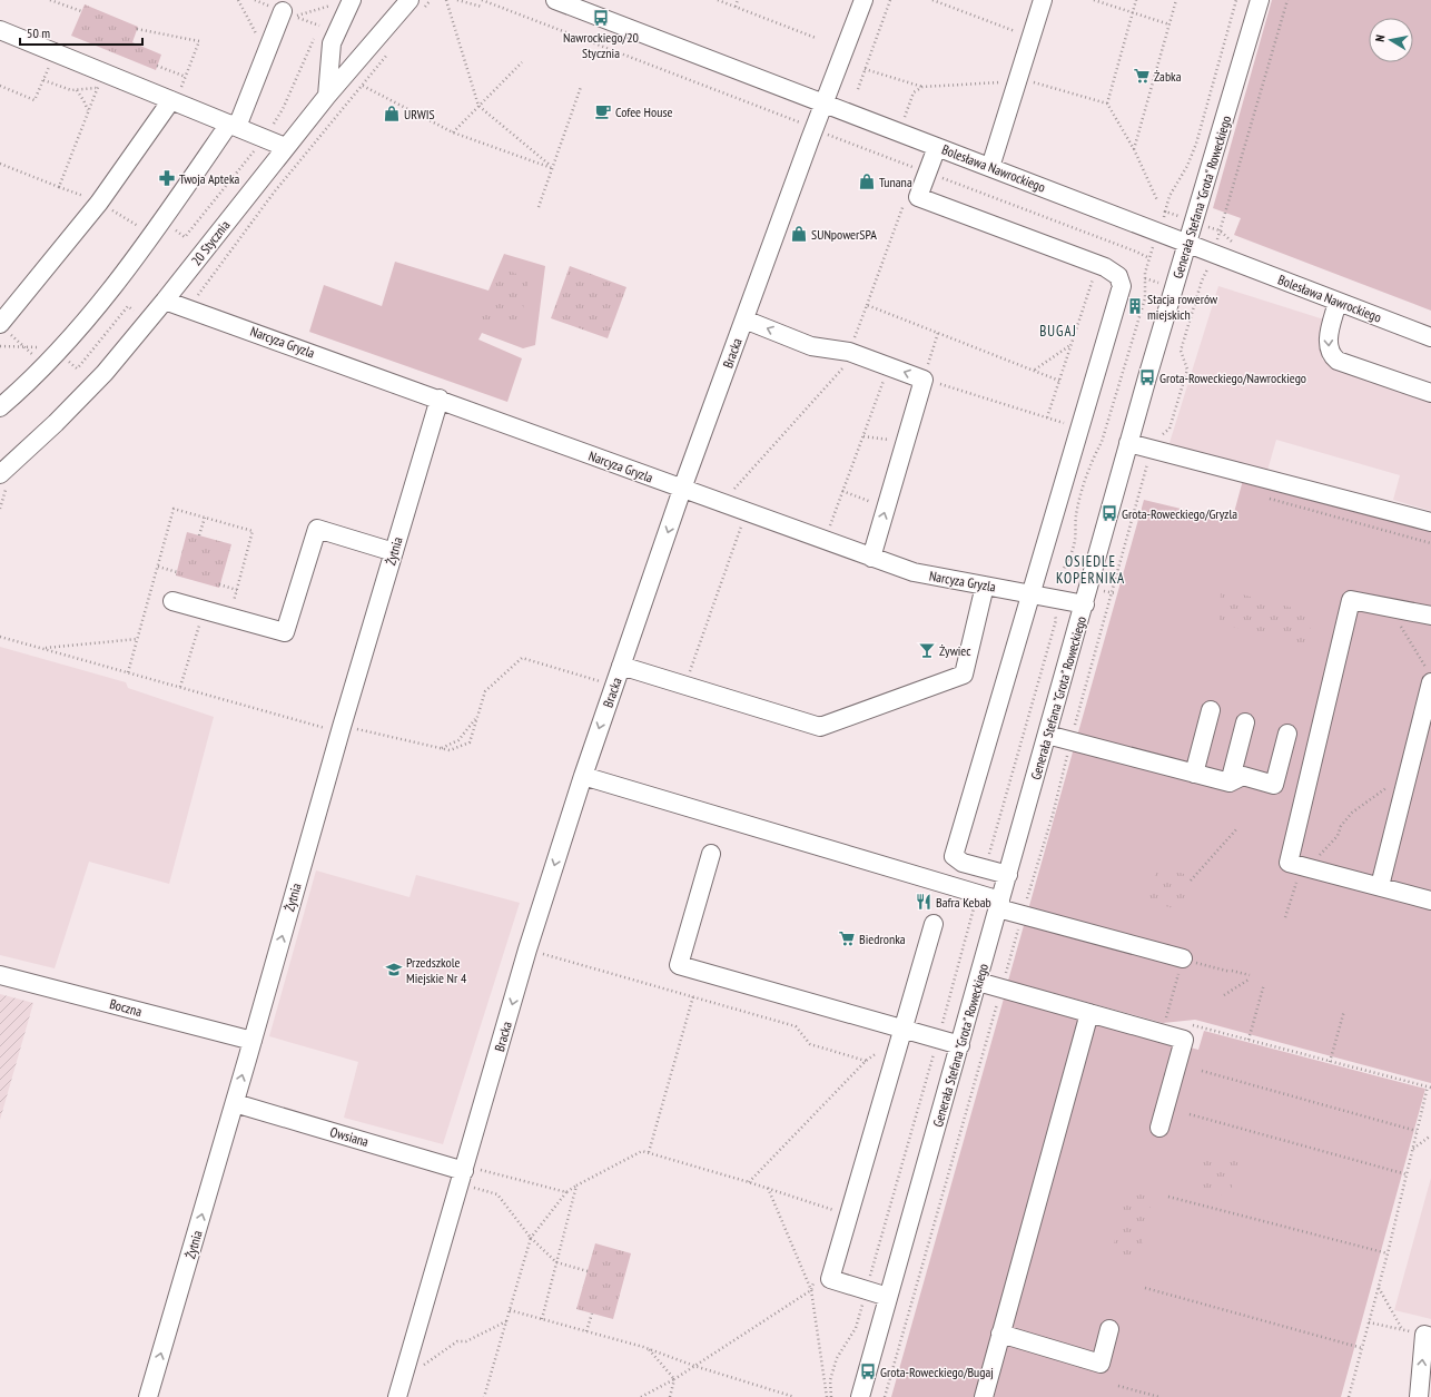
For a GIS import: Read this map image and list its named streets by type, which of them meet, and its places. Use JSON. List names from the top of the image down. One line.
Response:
{"streets":{"street":["Bolesława Nawrockiego","Generała Stefana \"Grota\" Roweckiego","20 Stycznia","Narcyza Gryzla","Bracka","Żytnia","Boczna","Owsiana"]},"crossings":[["Bolesława Nawrockiego","Generała Stefana \"Grota\" Roweckiego"],["Bolesława Nawrockiego","Bracka"],["Generała Stefana \"Grota\" Roweckiego","Narcyza Gryzla"],["20 Stycznia","Narcyza Gryzla"],["Narcyza Gryzla","Bracka"],["Narcyza Gryzla","Żytnia"],["Bracka","Owsiana"],["Żytnia","Boczna"],["Żytnia","Owsiana"]],"one_way":["Bracka","Żytnia"],"districts":["BUGAJ","OSIEDLE KOPERNIKA"],"places":{"bus stop":["Nawrockiego/20 Stycznia","Grota-Roweckiego/Nawrockiego","Grota-Roweckiego/Gryzla","Grota-Roweckiego/Bugaj"],"supermarket":["Żabka","Biedronka"],"cafe":["Cofee House"],"shop":["URWIS","Tunana","SUNpowerSPA"],"pharmacy":["Twoja Apteka"],"building":["Stacja rowerów miejskich"],"bar":["Żywiec"],"restaurant":["Bafra Kebab"],"school or university":["Przedszkole Miejskie Nr 4"]},"scale_bar":"50 m","north":"left"}
